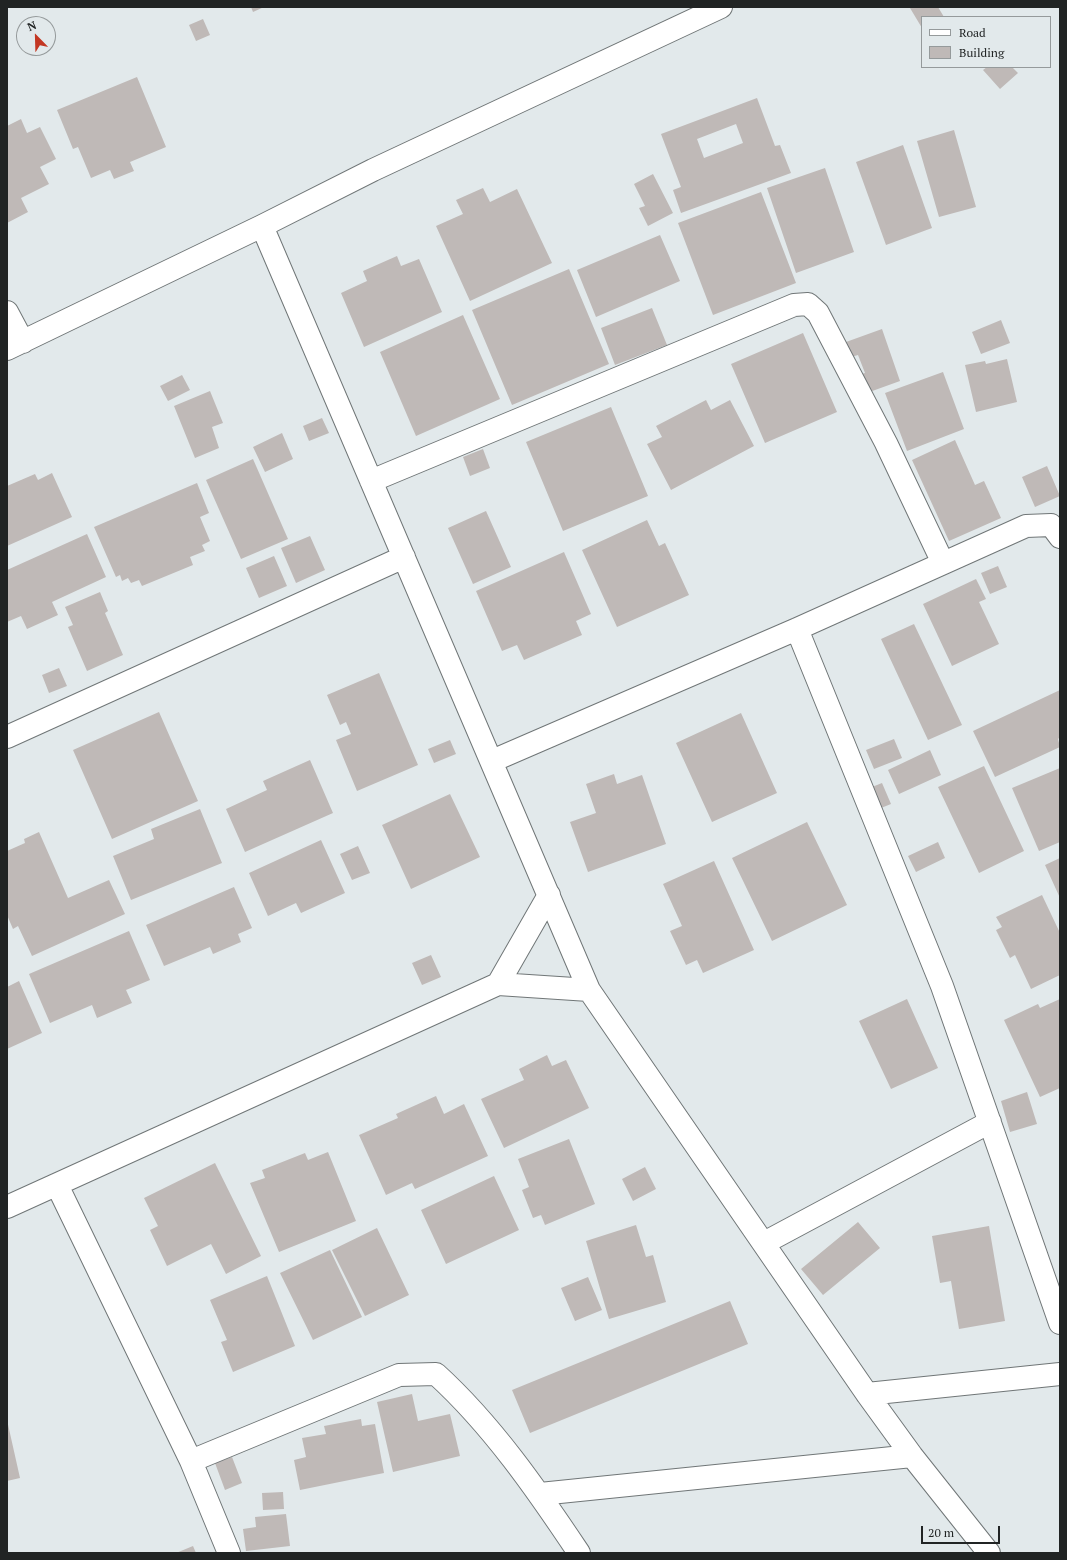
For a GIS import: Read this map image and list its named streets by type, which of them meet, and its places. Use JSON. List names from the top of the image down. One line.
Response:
{"legend":["Road","Building"],"scale_bar":"20 m","north":"top left"}
